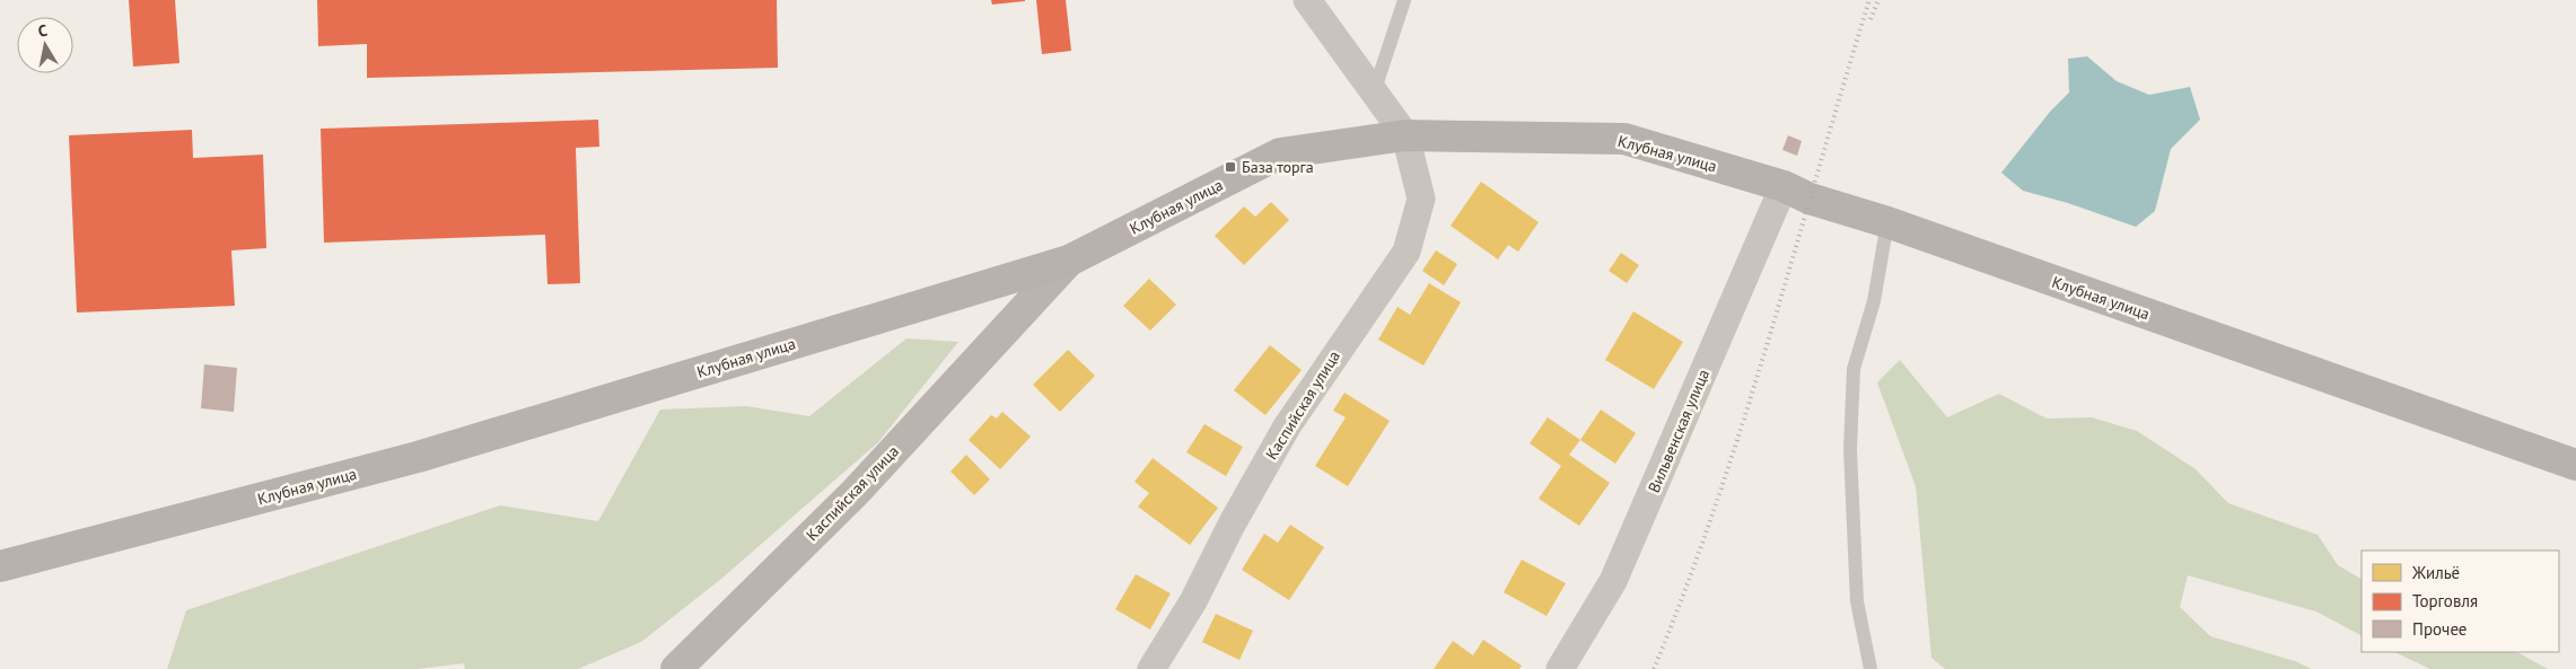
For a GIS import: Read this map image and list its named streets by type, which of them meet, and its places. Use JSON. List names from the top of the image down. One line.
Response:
{"streets":{"main road":["Клубная улица"],"street":["Каспийская улица","Вильвенская улица"]},"crossings":[["Клубная улица","Каспийская улица"],["Клубная улица","Вильвенская улица"]],"places":{"transit":["База торга"]},"legend":["Жильё","Торговля","Прочее"],"north":"top"}
